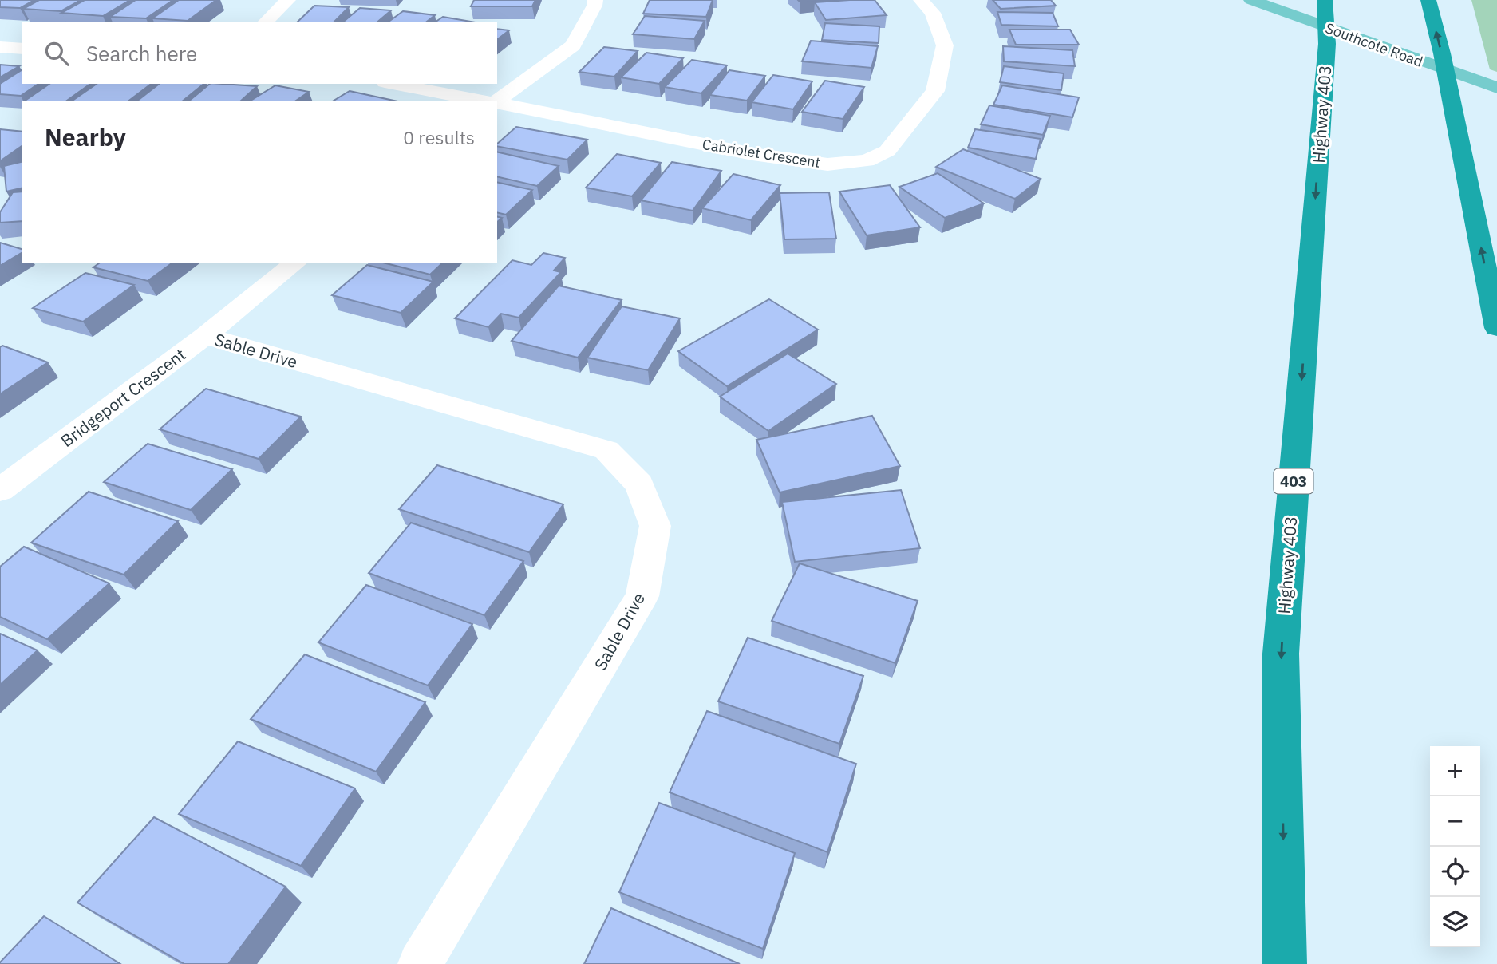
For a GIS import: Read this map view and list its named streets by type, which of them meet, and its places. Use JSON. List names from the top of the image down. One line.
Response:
{"streets":{"highway":["Highway 403","403"],"main road":["Southcote Road"],"street":["Cabriolet Crescent","Sable Drive","Bridgeport Crescent"]},"crossings":[["Sable Drive","Bridgeport Crescent"]],"page":{"search":"Search here","heading":["Nearby","0 results"],"map_buttons":["+","−"]}}
